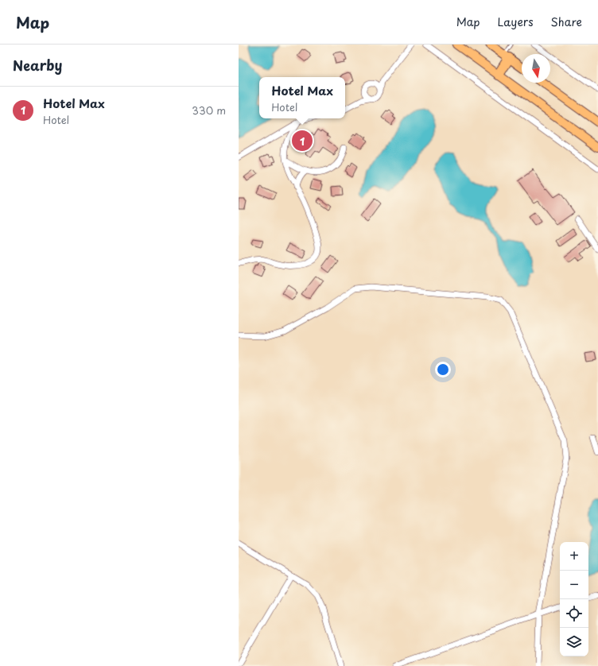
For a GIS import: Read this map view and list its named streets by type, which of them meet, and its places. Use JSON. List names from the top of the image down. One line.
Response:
{"north":"bottom","page":{"header":"Map","nav":["Map","Layers","Share"],"heading":"Nearby","popup":["Hotel Max","Hotel"],"list":[{"mark":"1","name":"Hotel Max","note":"Hotel","value":"330 m"}],"pins":"1","map_buttons":["+","−"]}}
